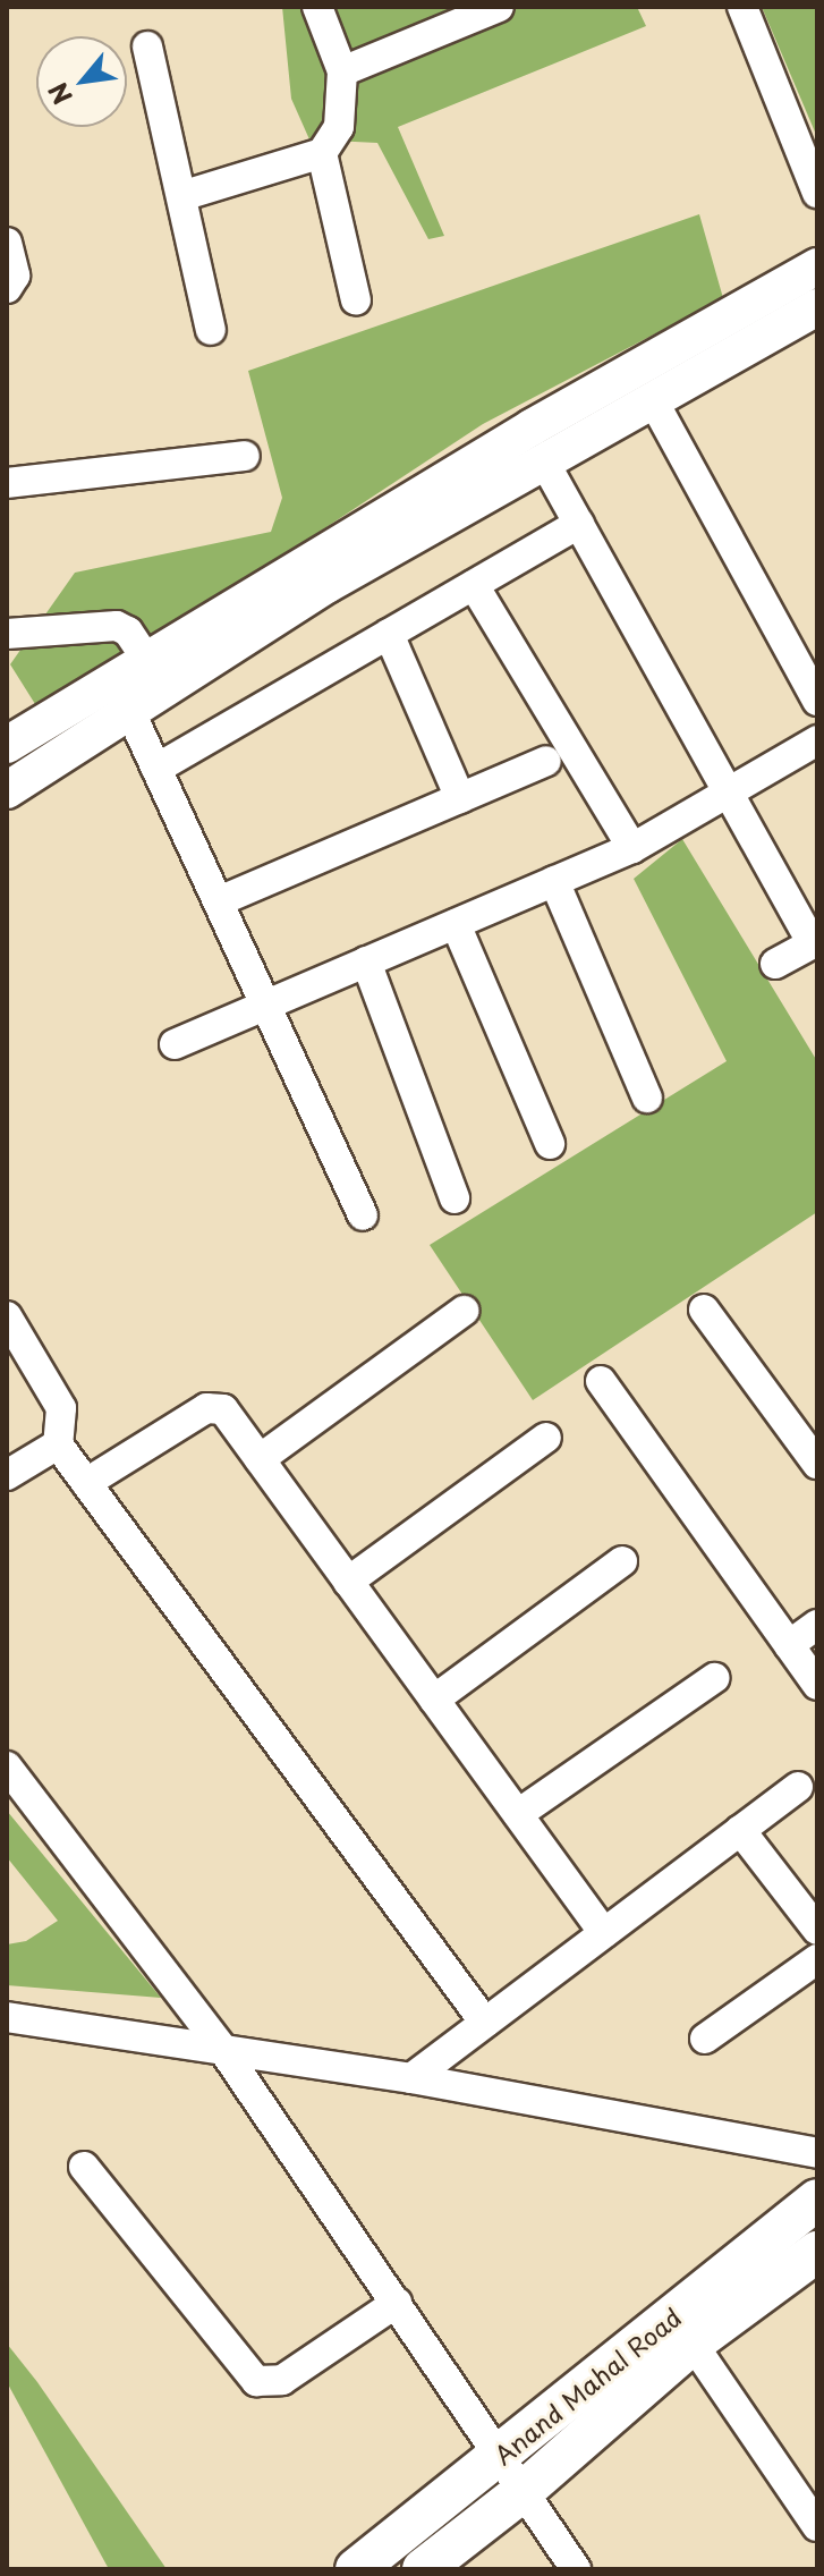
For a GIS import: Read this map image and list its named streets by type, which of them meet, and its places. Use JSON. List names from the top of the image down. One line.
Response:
{"streets":{"main road":["Anand Mahal Road"]},"north":"bottom left"}
